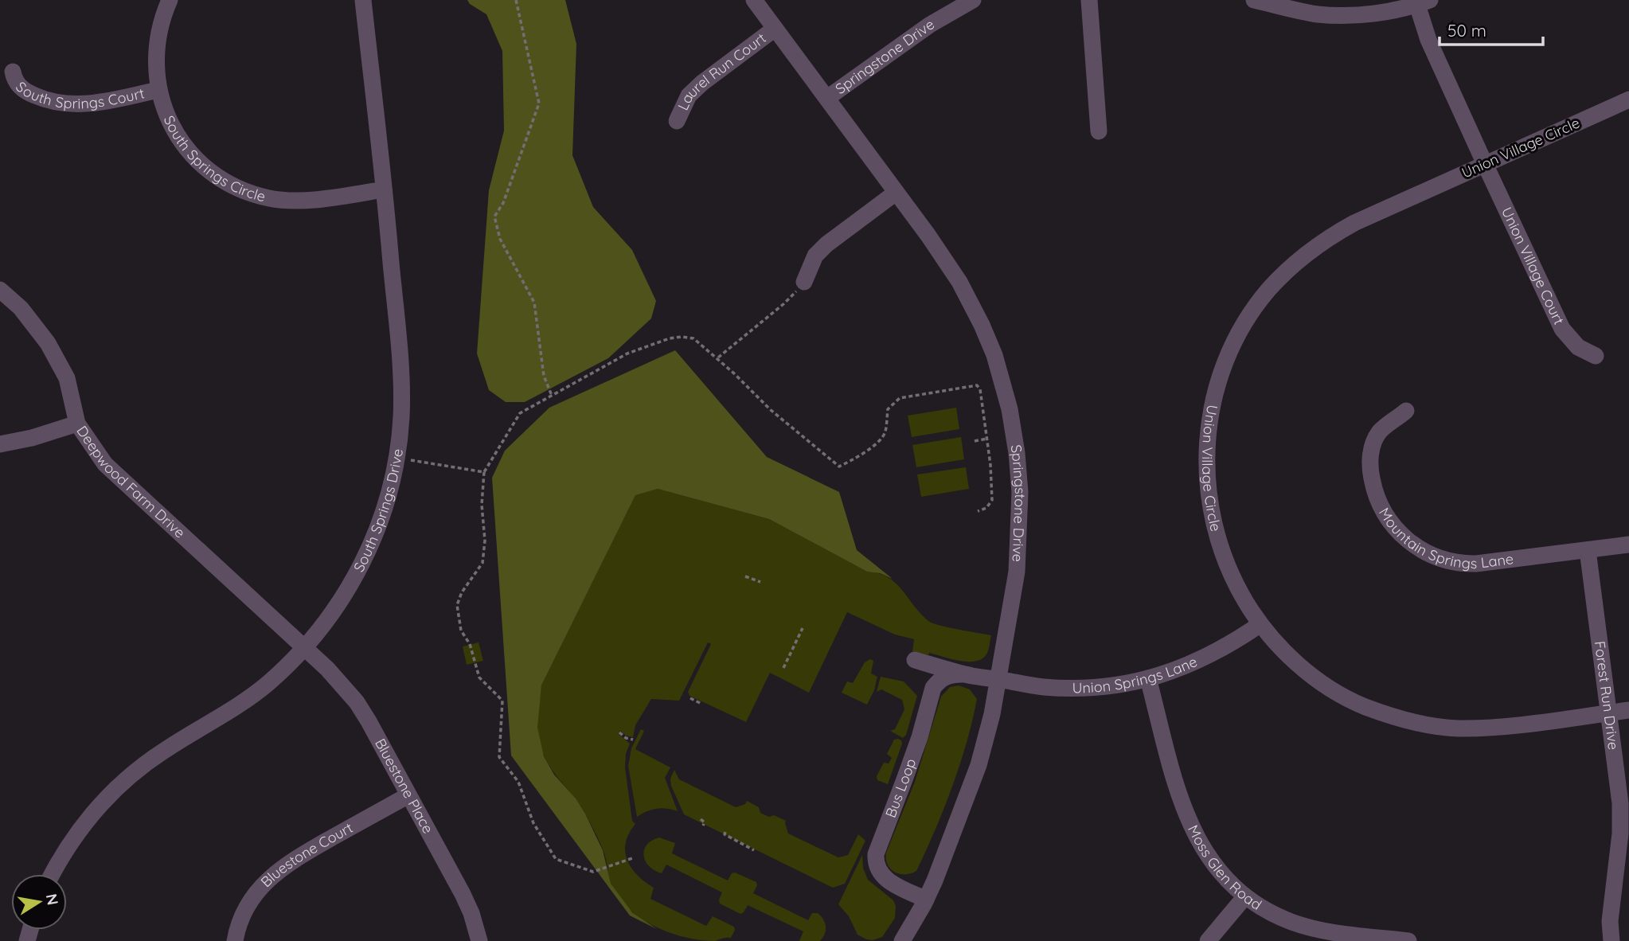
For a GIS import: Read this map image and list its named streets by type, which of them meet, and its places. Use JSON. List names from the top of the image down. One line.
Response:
{"streets":{"street":["Springstone Drive","Laurel Run Court","South Springs Court","Union Village Circle","South Springs Circle","Union Village Court","Deepwood Farm Drive","South Springs Drive","Mountain Springs Lane","Union Springs Lane","Forest Run Drive","Bluestone Place","Bus Loop","Bluestone Court","Moss Glen Road"]},"crossings":[["Springstone Drive","Laurel Run Court"],["Springstone Drive","Union Springs Lane"],["Springstone Drive","Bus Loop"],["South Springs Court","South Springs Circle"],["Union Village Circle","Union Village Court"],["Union Village Circle","Union Springs Lane"],["Union Village Circle","Forest Run Drive"],["South Springs Circle","South Springs Drive"],["Deepwood Farm Drive","South Springs Drive"],["Deepwood Farm Drive","Bluestone Place"],["South Springs Drive","Bluestone Place"],["Mountain Springs Lane","Forest Run Drive"],["Union Springs Lane","Bus Loop"],["Union Springs Lane","Moss Glen Road"],["Bluestone Place","Bluestone Court"]],"scale_bar":"50 m","north":"right"}
